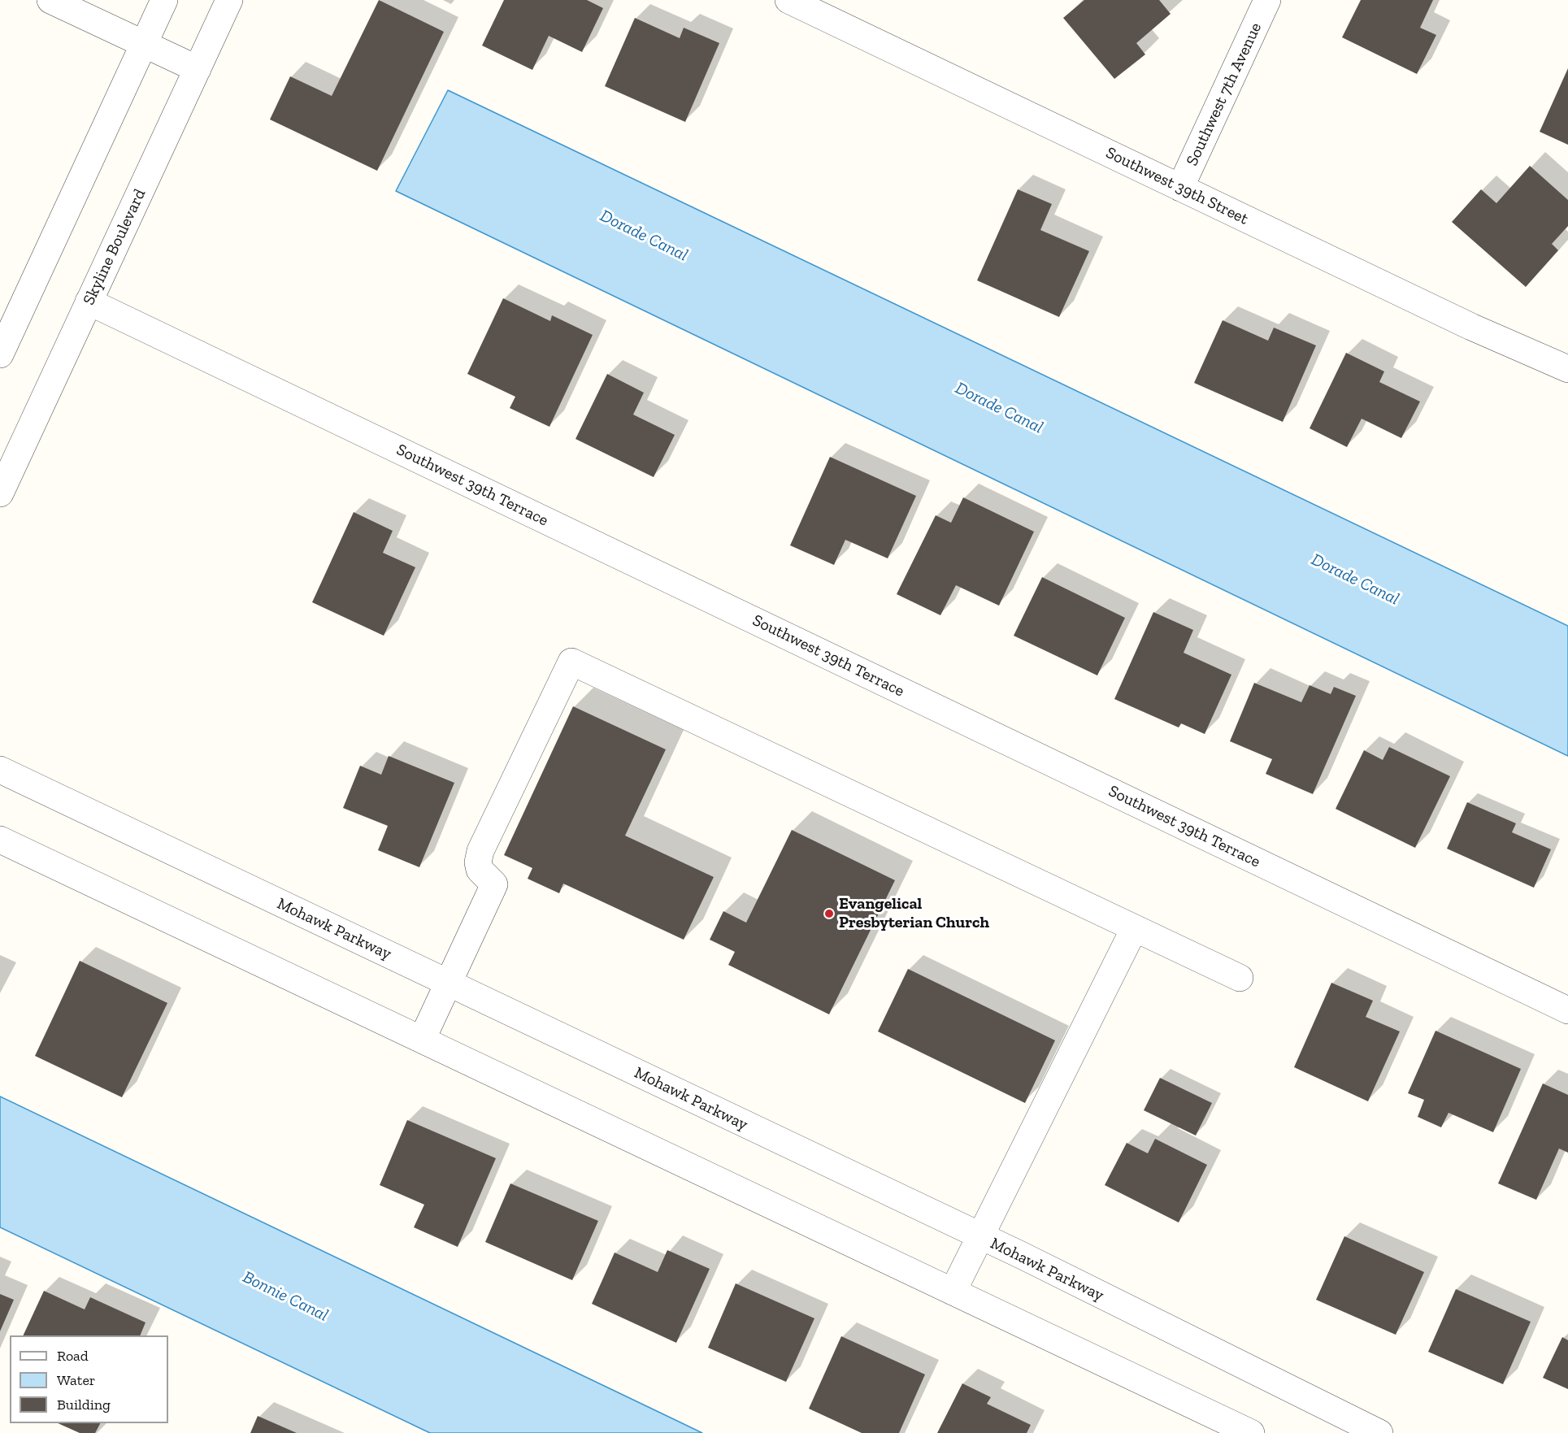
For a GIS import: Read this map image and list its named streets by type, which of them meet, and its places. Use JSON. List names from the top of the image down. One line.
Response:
{"streets":{"street":["Southwest 7th Avenue","Southwest 39th Street","Skyline Boulevard","Southwest 39th Terrace","Mohawk Parkway"]},"crossings":[["Southwest 7th Avenue","Southwest 39th Street"],["Skyline Boulevard","Southwest 39th Terrace"]],"water":["Dorade Canal","Bonnie Canal"],"places":["Evangelical Presbyterian Church"],"legend":["Road","Water","Building"]}
